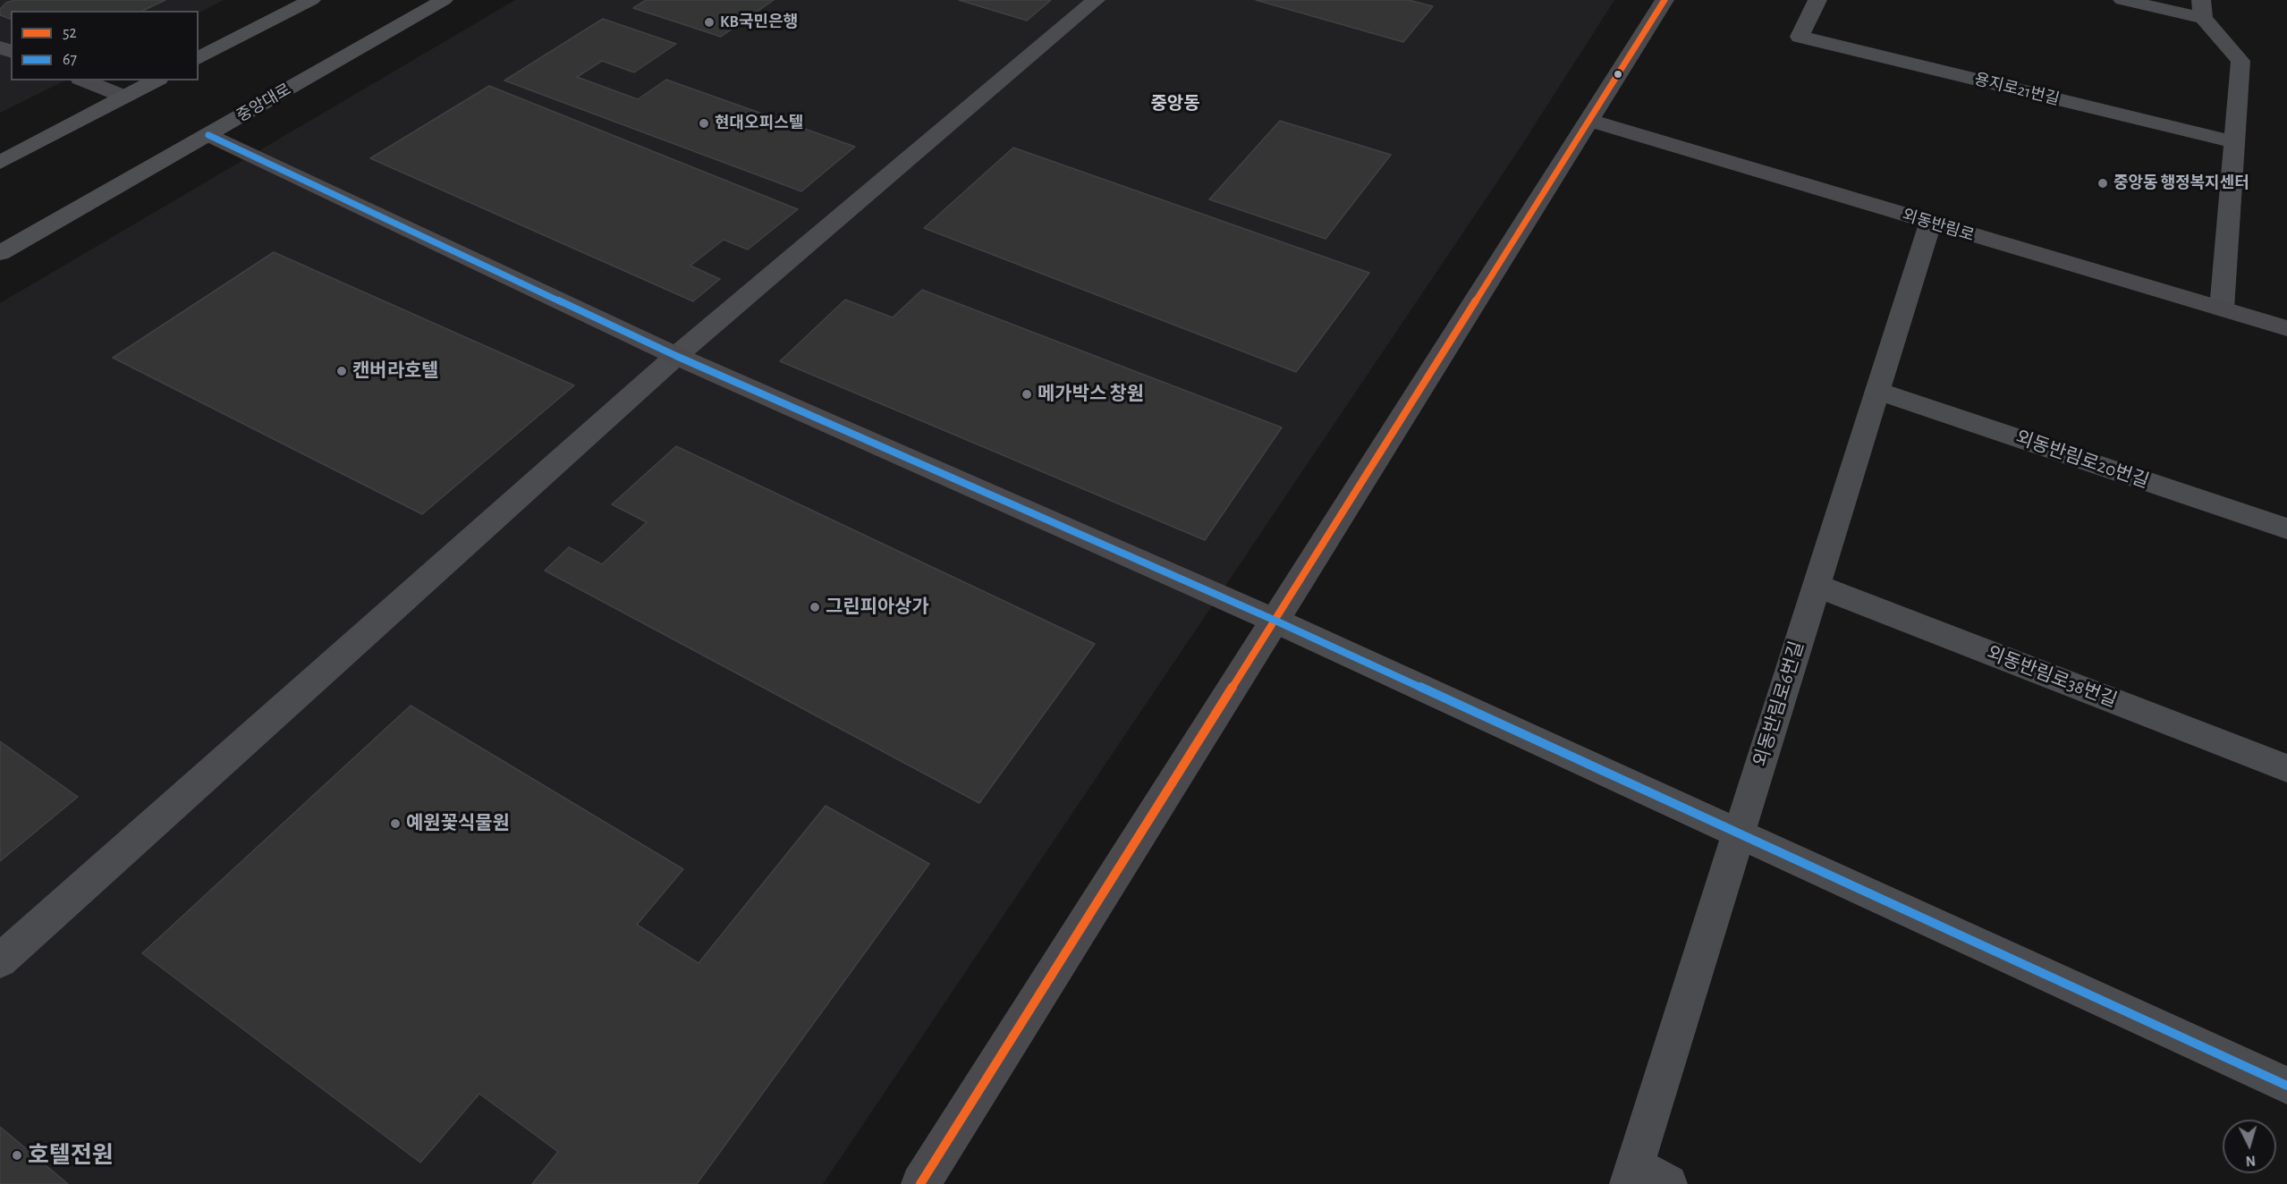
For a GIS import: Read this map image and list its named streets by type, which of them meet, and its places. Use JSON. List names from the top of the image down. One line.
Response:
{"streets":{"main road":["중앙대로","외동반림로"],"street":["용지로21번길","외동반림로20번길","외동반림로38번길","외동반림로6번길"]},"crossings":[["외동반림로","외동반림로6번길"],["외동반림로20번길","외동반림로6번길"],["외동반림로38번길","외동반림로6번길"]],"districts":["중앙동"],"places":["KB국민은행","현대오피스텔","중앙동 행정복지센터","캔버라호텔","메가박스 창원","그린피아상가","예원꽃식물원","호텔전원"],"lines":["transit line 52","transit line 67"],"legend":["52","67"],"north":"bottom"}
